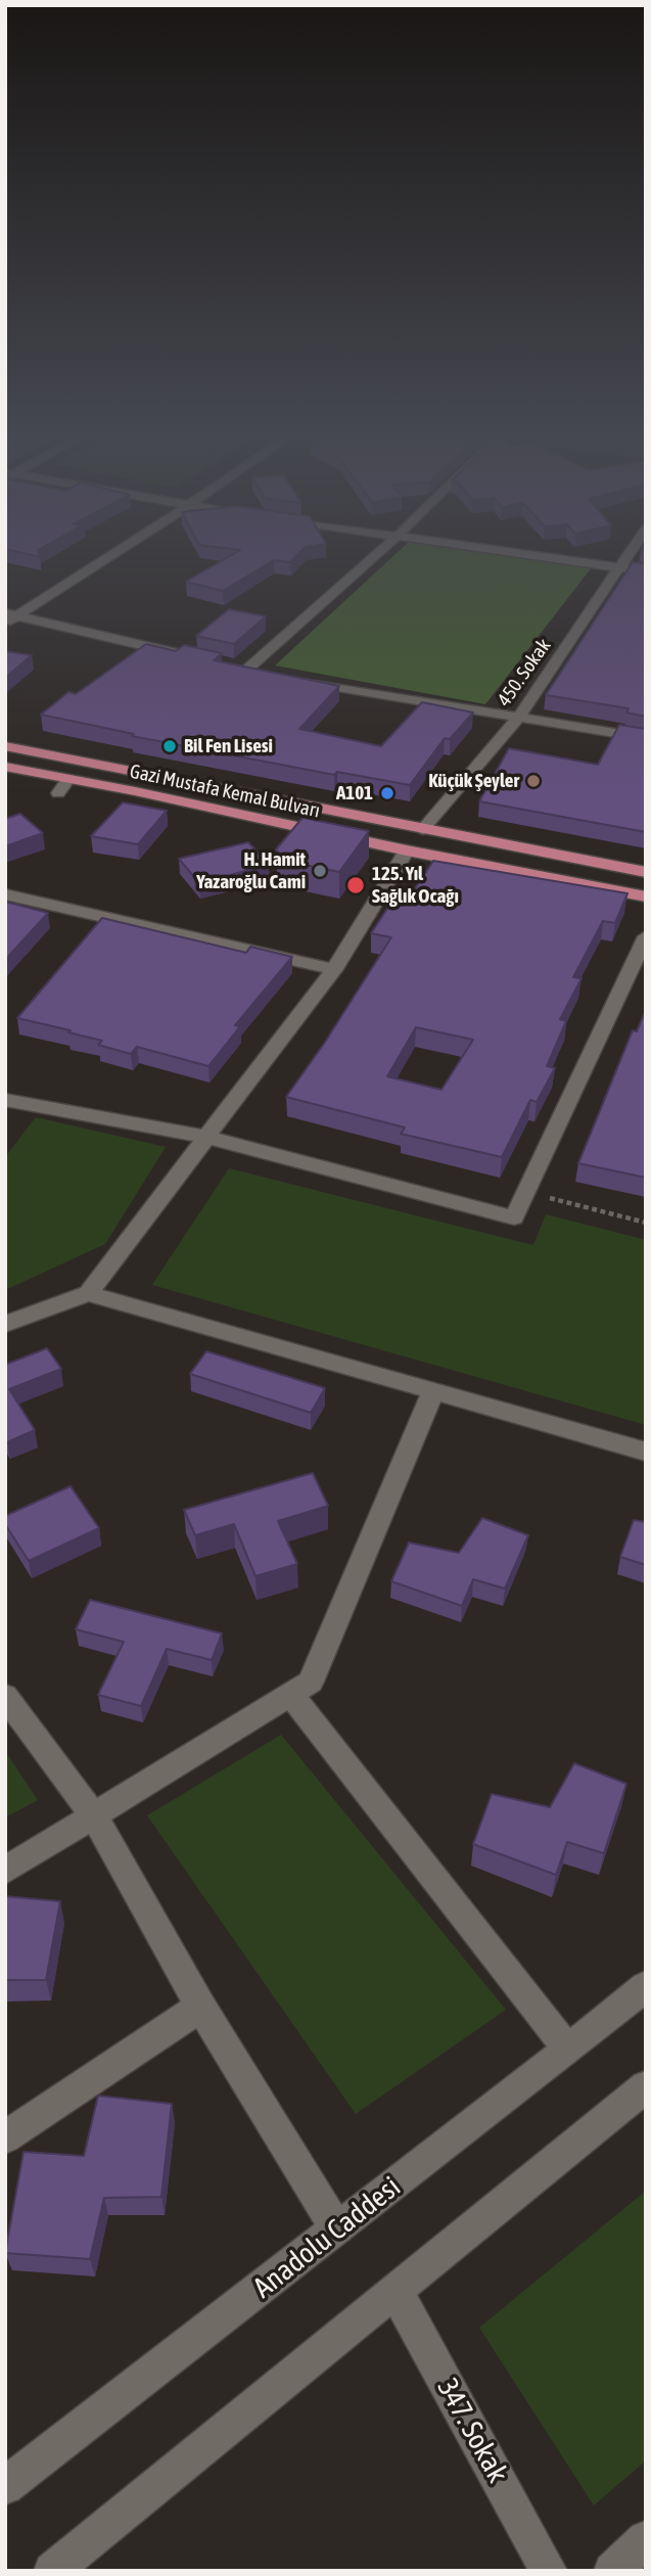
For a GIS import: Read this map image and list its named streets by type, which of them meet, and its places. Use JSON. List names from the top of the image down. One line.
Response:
{"streets":{"main road":["Gazi Mustafa Kemal Bulvarı"],"street":["450. Sokak","Anadolu Caddesi","347. Sokak"]},"crossings":[["450. Sokak","Gazi Mustafa Kemal Bulvarı"]],"places":["Bil Fen Lisesi","Küçük Şeyler","A101","H. Hamit Yazaroğlu Cami","125. Yıl Sağlık Ocağı"]}
